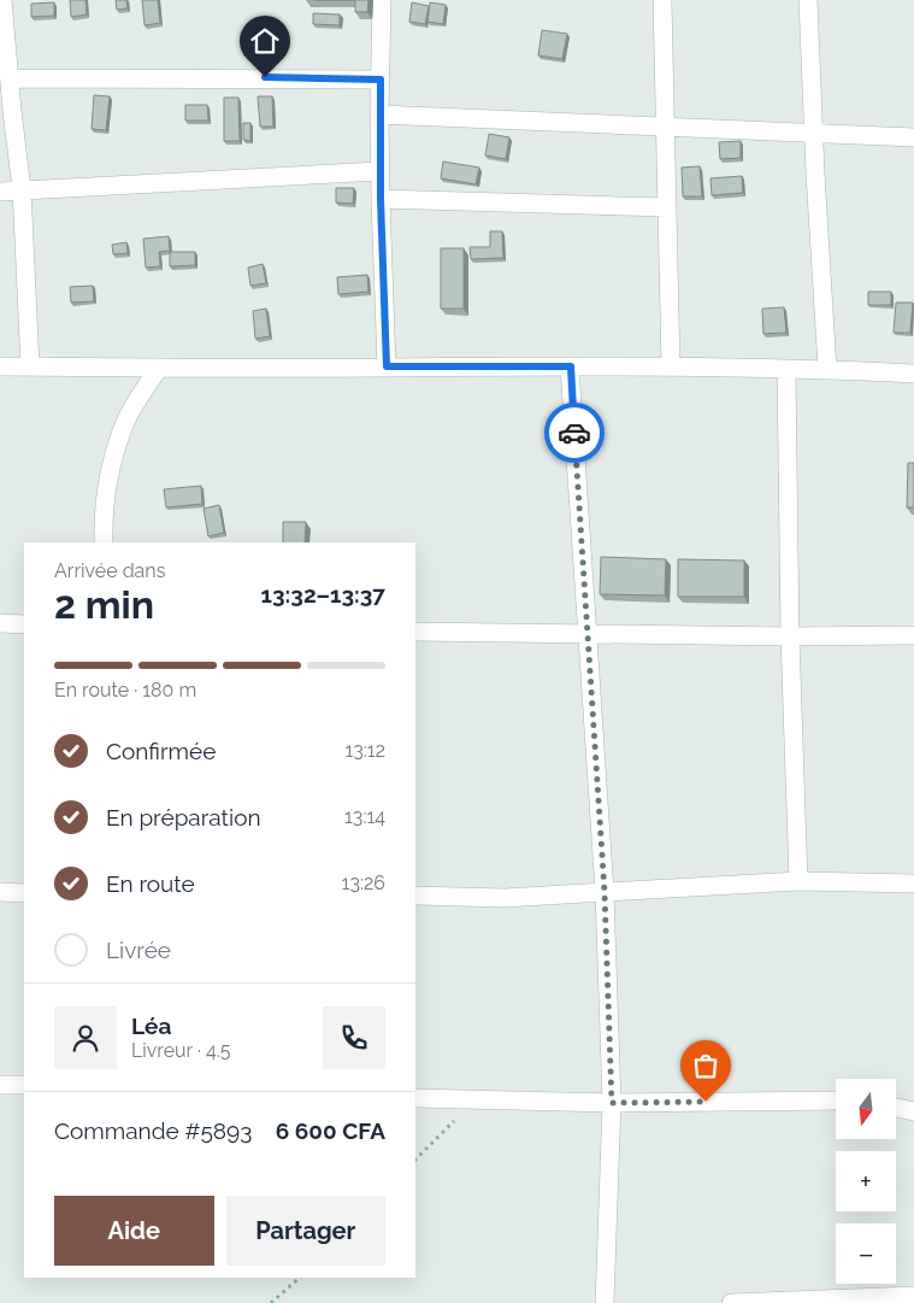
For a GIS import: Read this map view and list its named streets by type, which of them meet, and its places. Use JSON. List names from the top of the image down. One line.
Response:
{"north":"bottom","page":{"heading":["2 min","Arrivée dans","13:32–13:37"],"panel":["Léa","Livreur · 4.5","Commande #5893","6 600 CFA"],"bar":"En route · 180 m","list":[["Confirmée","13:12"],["En préparation","13:14"],["En route","13:26"],"Livrée"],"map_buttons":["+","−"],"buttons":["Aide","Partager"]}}
